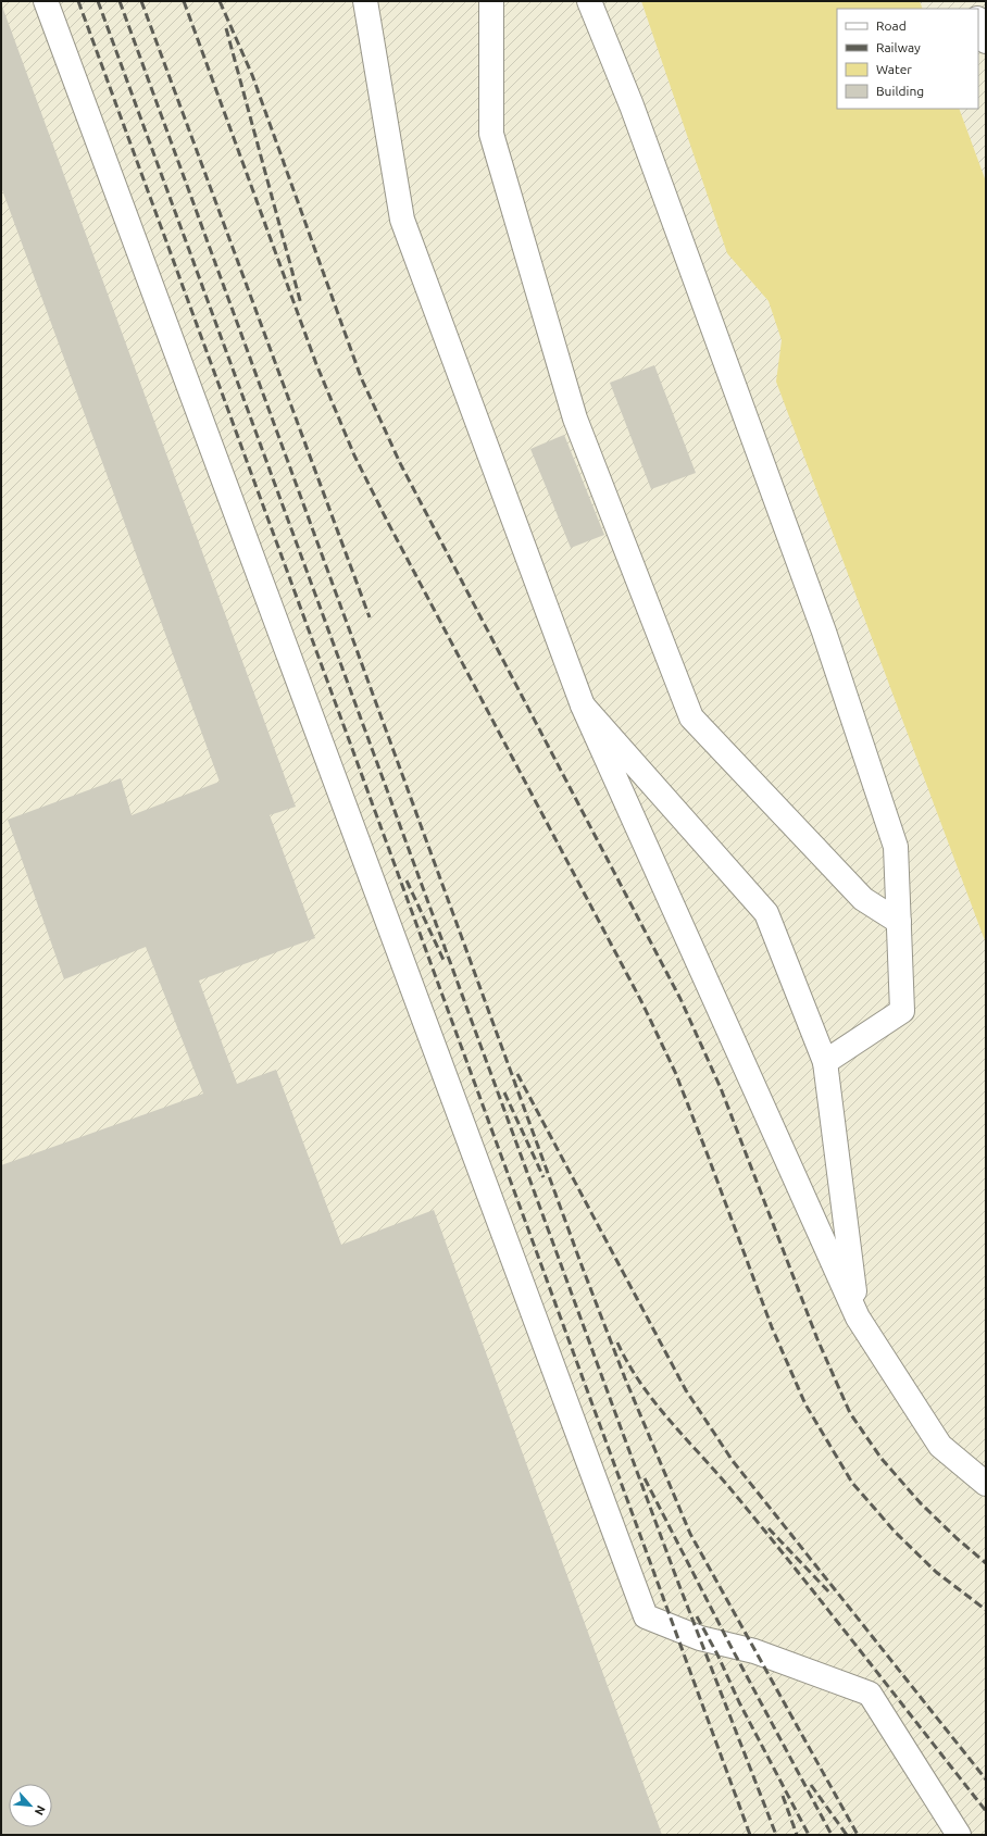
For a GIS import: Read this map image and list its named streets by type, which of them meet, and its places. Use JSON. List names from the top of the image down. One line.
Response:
{"legend":["Road","Railway","Water","Building"],"north":"bottom right"}
